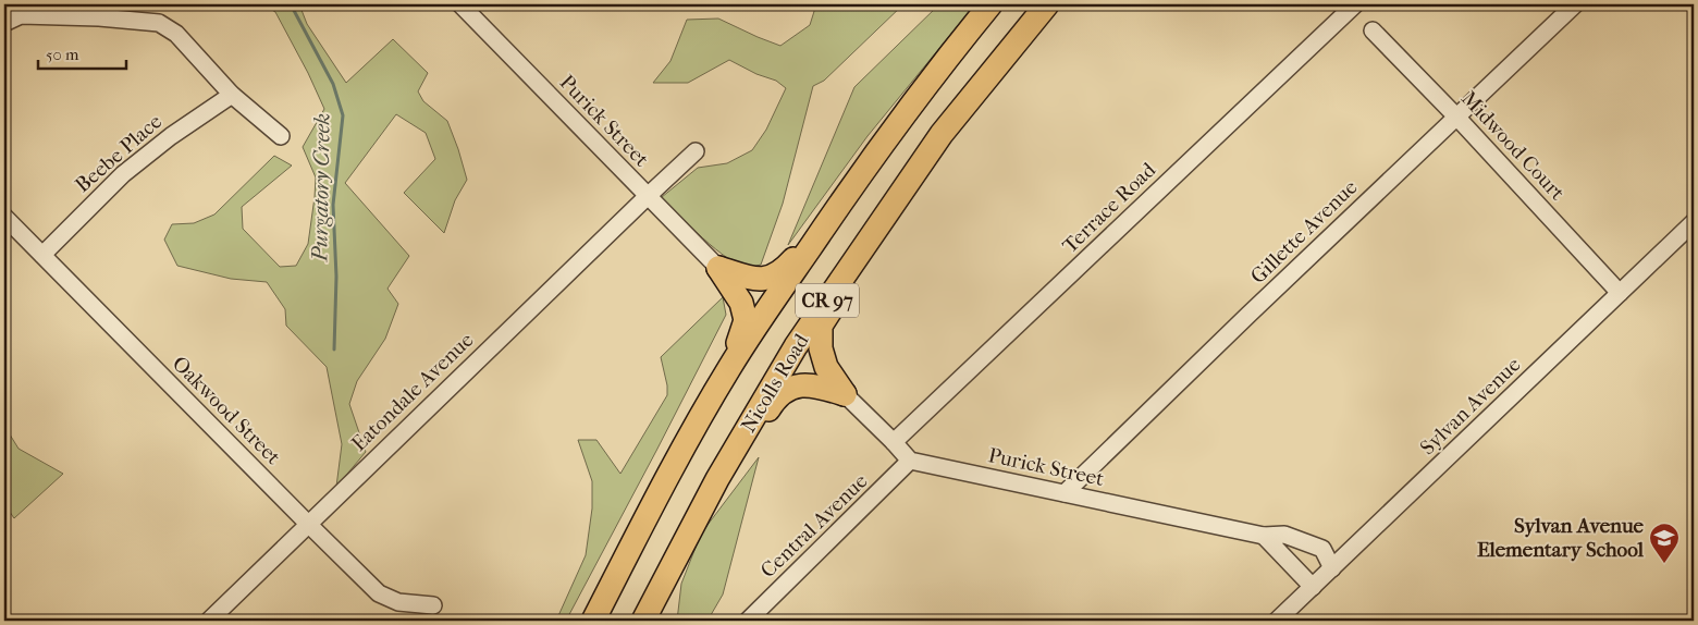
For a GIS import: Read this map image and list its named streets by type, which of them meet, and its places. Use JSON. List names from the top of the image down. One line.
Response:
{"streets":{"highway":["CR 97","Nicolls Road"],"street":["Purick Street","Midwood Court","Beebe Place","Terrace Road","Gillette Avenue","Eatondale Avenue","Sylvan Avenue","Oakwood Street","Central Avenue"]},"crossings":[["Purick Street","Gillette Avenue"],["Purick Street","Eatondale Avenue"],["Purick Street","Sylvan Avenue"],["Purick Street","Central Avenue"],["Midwood Court","Gillette Avenue"],["Midwood Court","Sylvan Avenue"],["Beebe Place","Oakwood Street"],["Eatondale Avenue","Oakwood Street"]],"water":["Purgatory Creek"],"places":{"school or university":["Sylvan Avenue Elementary School"]},"scale_bar":"50 m"}
